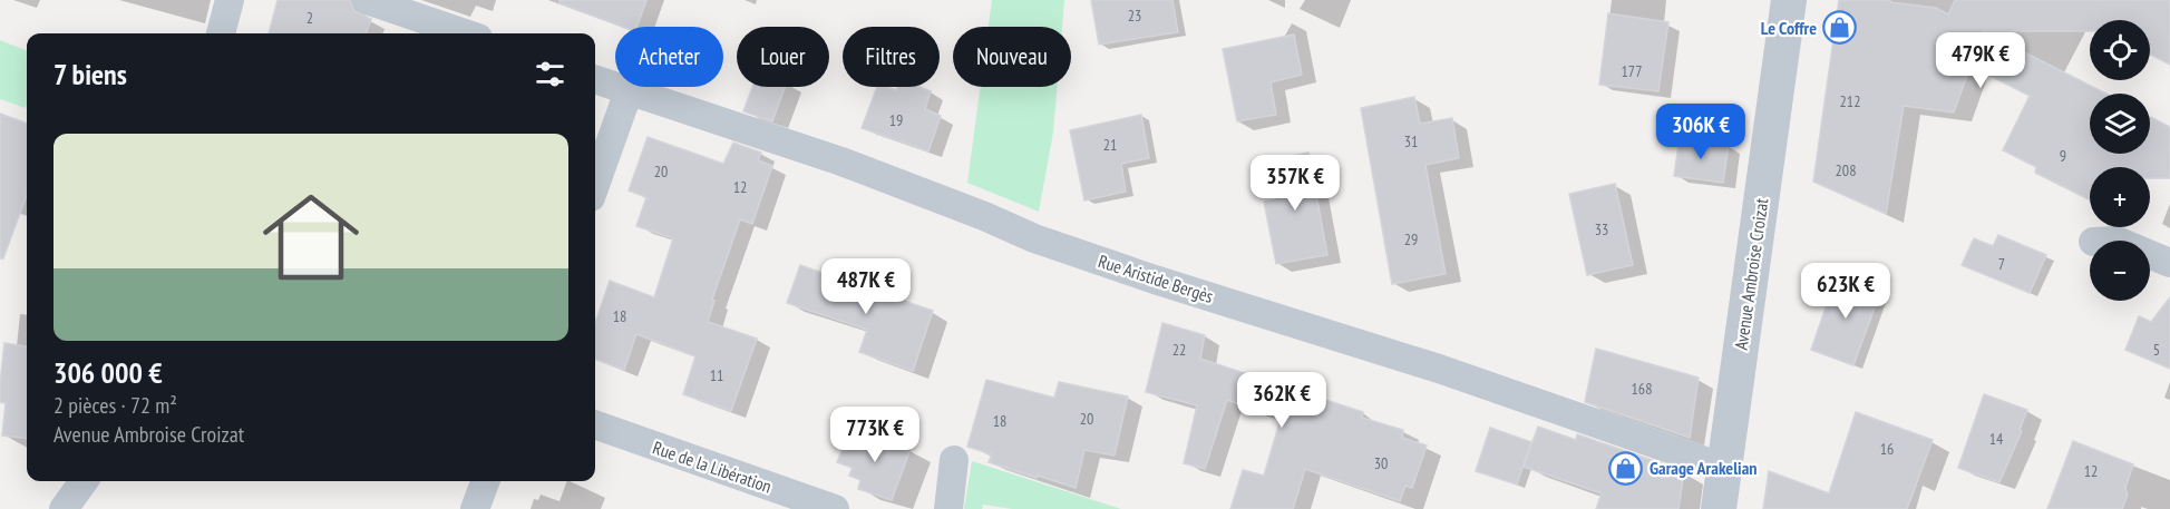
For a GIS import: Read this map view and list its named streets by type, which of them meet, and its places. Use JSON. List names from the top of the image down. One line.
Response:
{"streets":{"street":["Avenue Ambroise Croizat","Rue Aristide Bergès","Rue de la Libération"]},"crossings":[["Avenue Ambroise Croizat","Rue Aristide Bergès"]],"places":{"shop":["Le Coffre","Garage Arakelian"]},"house_numbers":["23","2","177","212","19","31","21","9","208","20","12","33","29","7","18","22","5","11","168","20","18","14","16","30","12"],"page":{"map_buttons":["+","−"],"chip":["Acheter","Louer","Filtres","Nouveau"],"price":["479K €","306K €","357K €","487K €","623K €","362K €","773K €"],"heading":"7 biens","list":[{"name":"306 000 €","note":"2 pièces · 72 m² · Avenue Ambroise Croizat"}]}}
